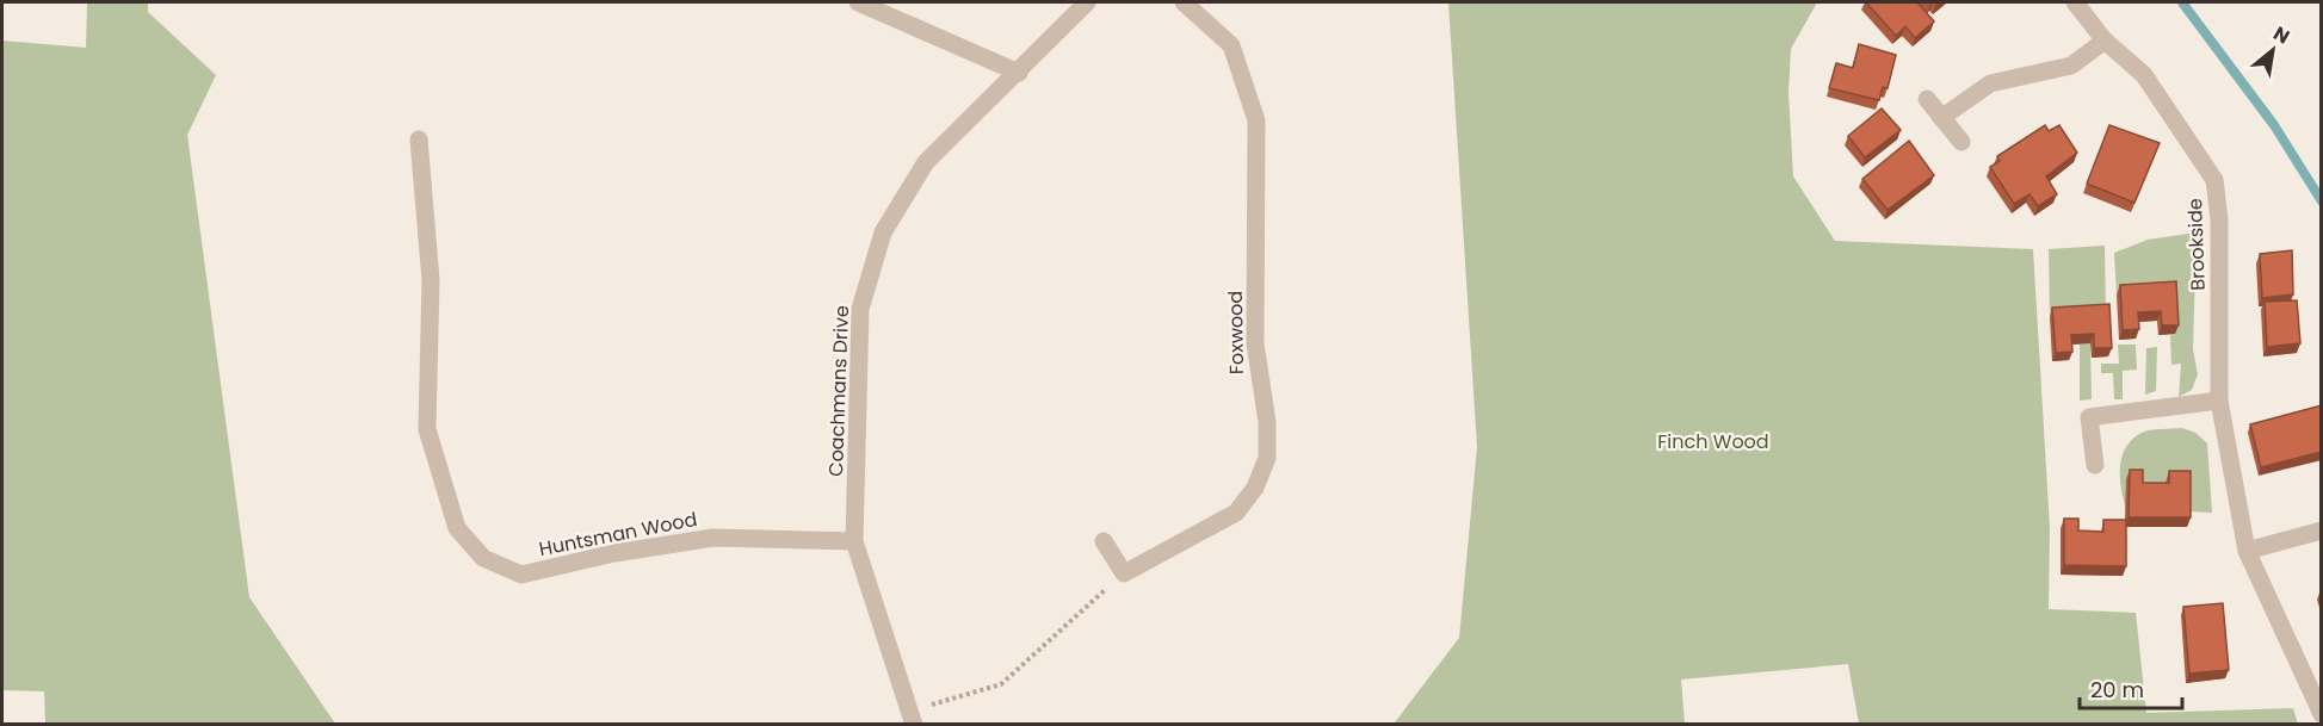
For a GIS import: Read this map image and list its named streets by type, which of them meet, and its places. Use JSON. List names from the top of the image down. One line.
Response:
{"streets":{"street":["Brookside","Foxwood","Coachmans Drive","Huntsman Wood"]},"crossings":[["Coachmans Drive","Huntsman Wood"]],"parks":["Finch Wood"],"scale_bar":"20 m","north":"top right"}
